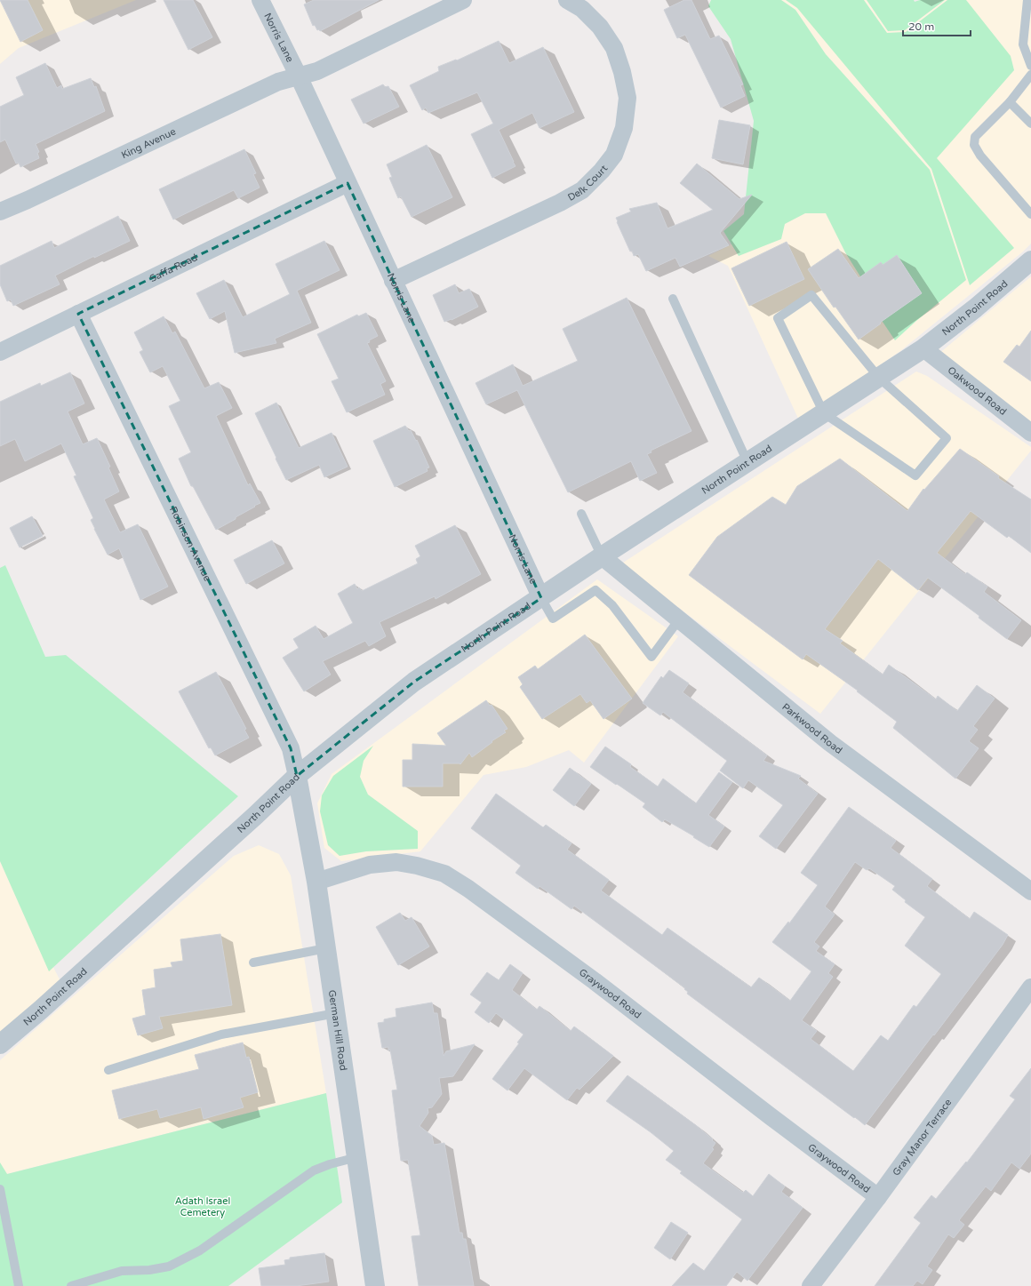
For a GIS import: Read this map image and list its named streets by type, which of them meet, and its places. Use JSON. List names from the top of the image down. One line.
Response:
{"streets":{"street":["Norris Lane","King Avenue","Delk Court","Saffa Road","North Point Road","Oakwood Road","Robinson Avenue","Parkwood Road","Graywood Road","German Hill Road","Gray Manor Terrace"]},"crossings":[["Norris Lane","King Avenue"],["Norris Lane","Delk Court"],["Norris Lane","Saffa Road"],["Norris Lane","North Point Road"],["Saffa Road","Robinson Avenue"],["North Point Road","Oakwood Road"],["North Point Road","Robinson Avenue"],["North Point Road","Parkwood Road"],["North Point Road","German Hill Road"],["Robinson Avenue","German Hill Road"],["Graywood Road","German Hill Road"],["Graywood Road","Gray Manor Terrace"]],"parks":["Adath Israel Cemetery"],"scale_bar":"20 m"}
